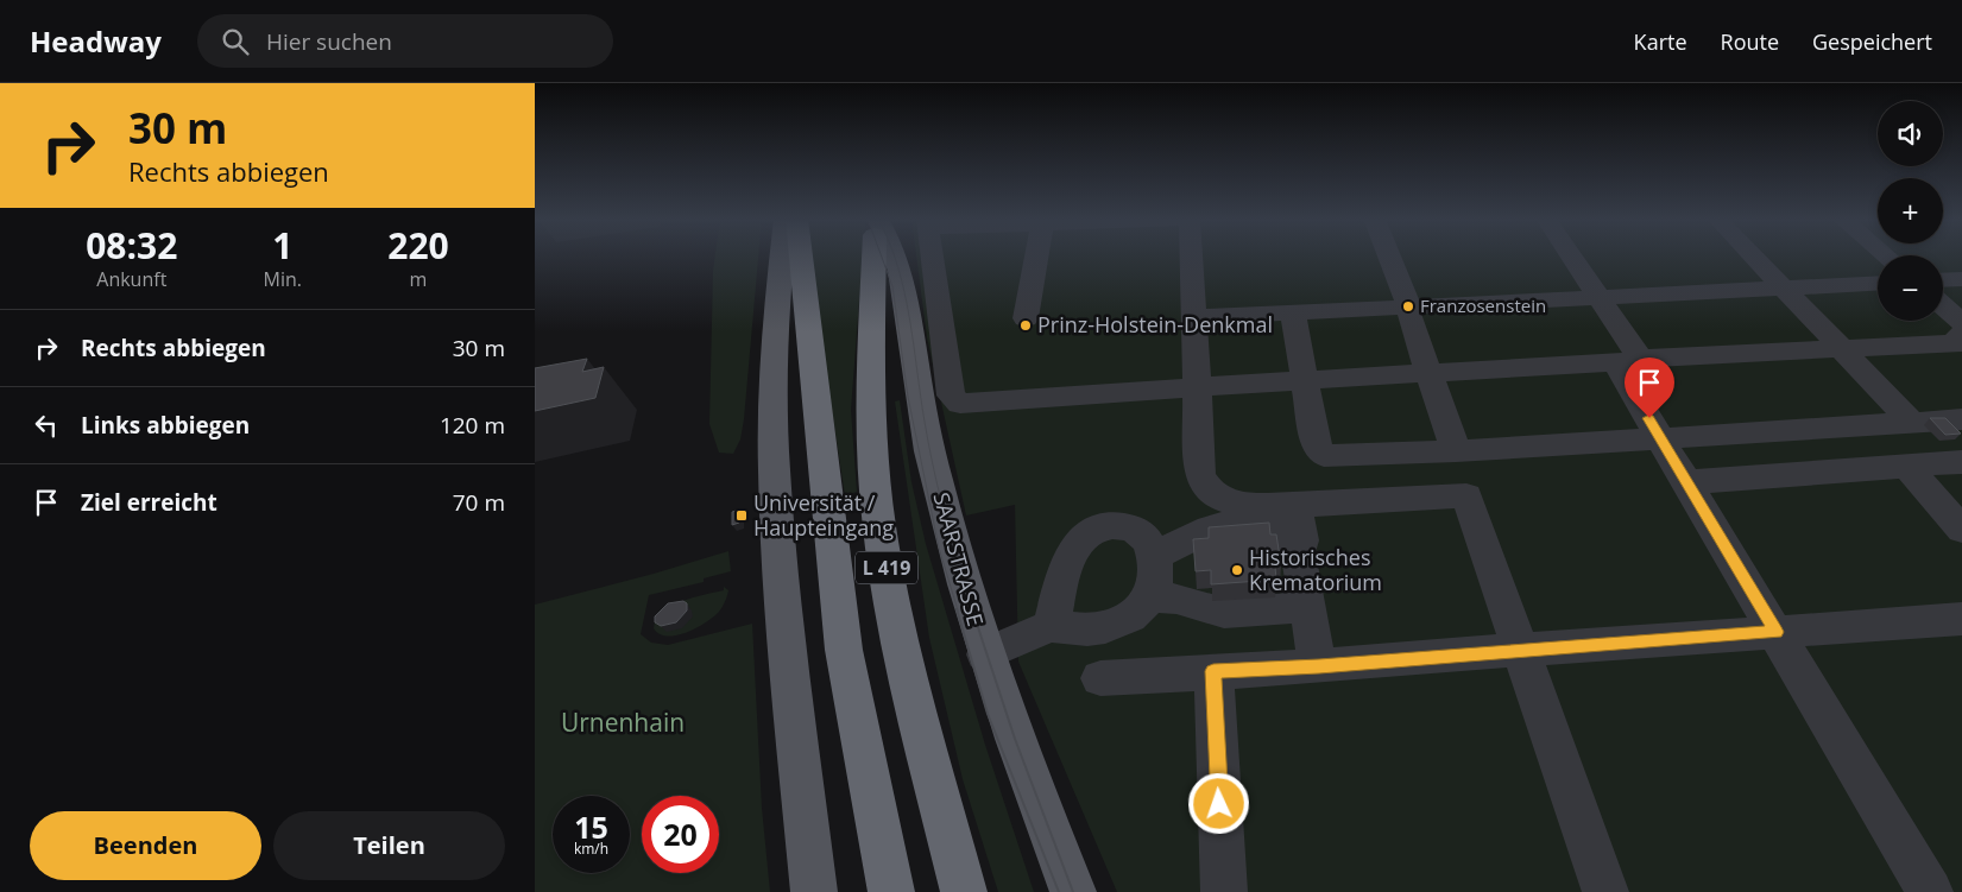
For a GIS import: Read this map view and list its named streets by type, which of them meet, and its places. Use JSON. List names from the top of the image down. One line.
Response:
{"streets":{"highway":["SAARSTRASSE","L 419"]},"parks":["Urnenhain"],"places":{"other":["Franzosenstein","Prinz-Holstein-Denkmal","Historisches Krematorium"],"transit":["Universität / Haupteingang"]},"page":{"header":"Headway","search":"Hier suchen","nav":["Karte","Route","Gespeichert"],"turn":["30 m","Rechts abbiegen"],"map_buttons":["+","−"],"eta":["08:32","Ankunft","1","Min.","220","m"],"list":[{"name":"Rechts abbiegen","value":"30 m"},{"name":"Links abbiegen","value":"120 m"},{"name":"Ziel erreicht","value":"70 m"}],"speed":"15 km/h","limit":"20","buttons":["Beenden","Teilen"]}}
